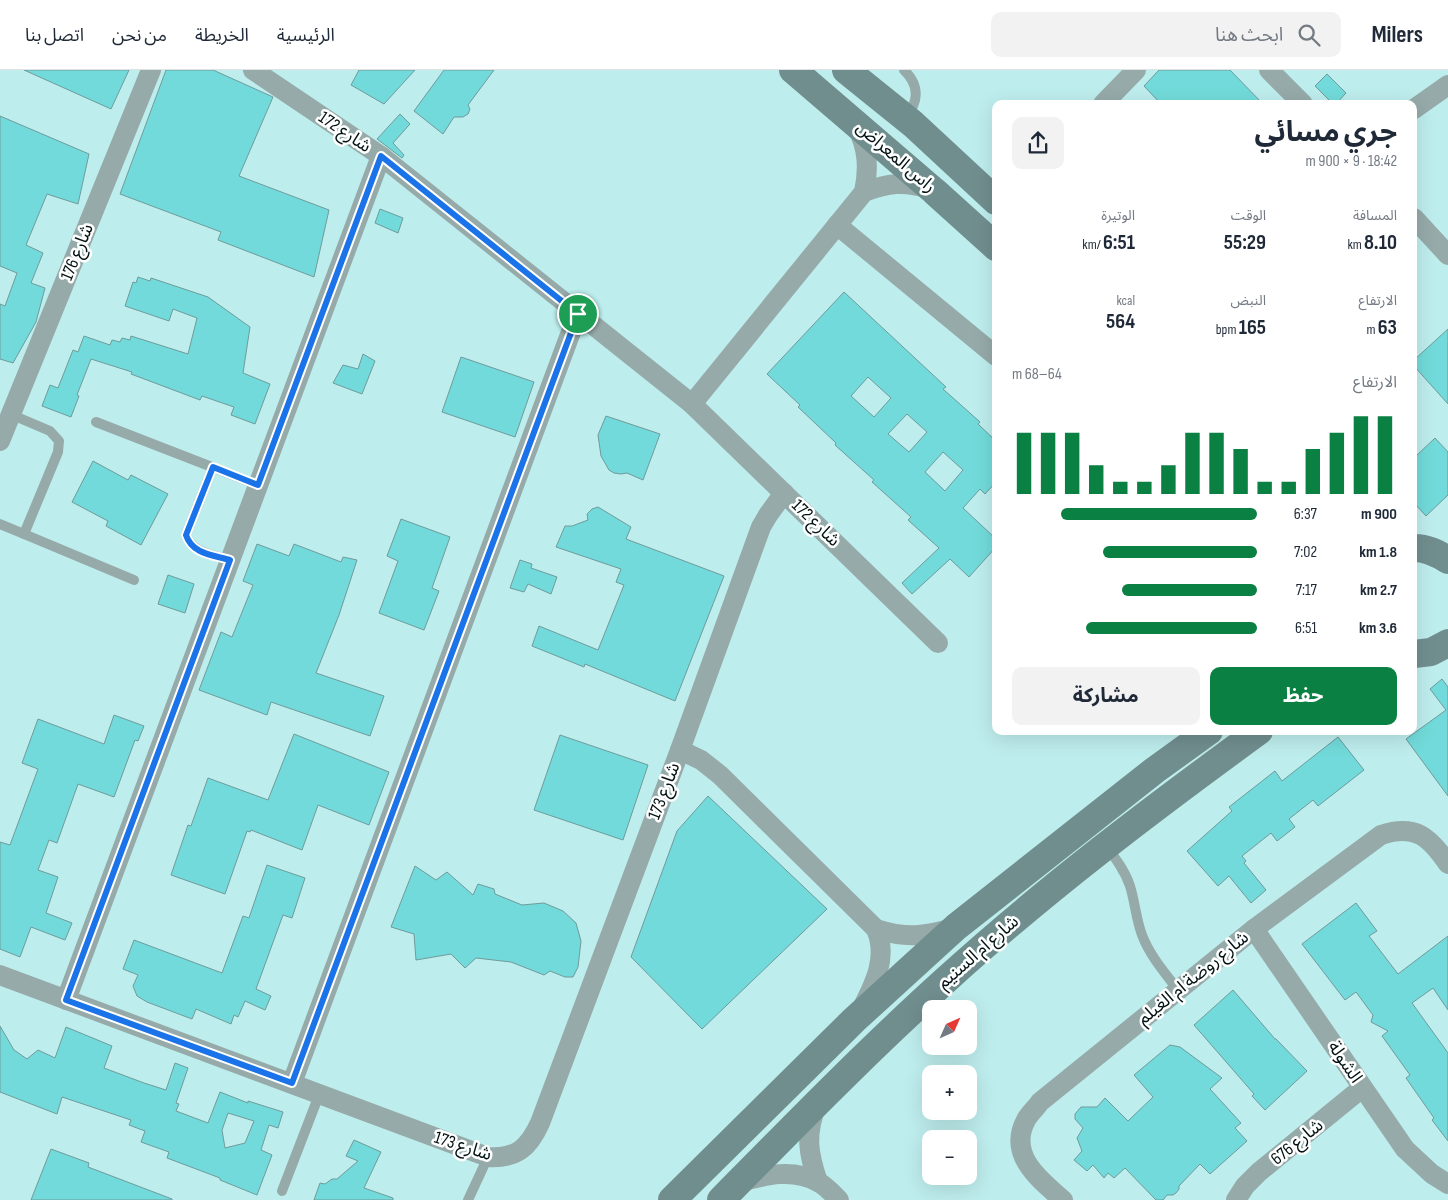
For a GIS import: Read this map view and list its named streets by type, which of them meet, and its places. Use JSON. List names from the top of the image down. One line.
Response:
{"streets":{"main road":["راس المعراض","شارع ام السنيم"],"street":["شارع 172","شارع 176","شارع 173","شارع روضة ام الغيلم","الشولة","شارع 676"]},"crossings":[["شارع 172","شارع 173"],["شارع روضة ام الغيلم","الشولة"],["الشولة","شارع 676"]],"north":"top right","page":{"header":"Milers","search":"ابحث هنا","nav":["الرئيسية","الخريطة","من نحن","اتصل بنا"],"heading":["جري مسائي","18:42 · 9 × 900 m"],"stats":[["المسافة","8.10 km"],["الوقت","55:29"],["الوتيرة","6:51 /km"],["الارتفاع","63 m"],["النبض","165 bpm"],["kcal","564"]],"chart":["الارتفاع","64–68 m"],"list":[{"name":"900 m","note":"6:37"},{"name":"1.8 km","note":"7:02"},{"name":"2.7 km","note":"7:17"},{"name":"3.6 km","note":"6:51"}],"buttons":["حفظ","مشاركة"],"map_buttons":["+","−"]}}
